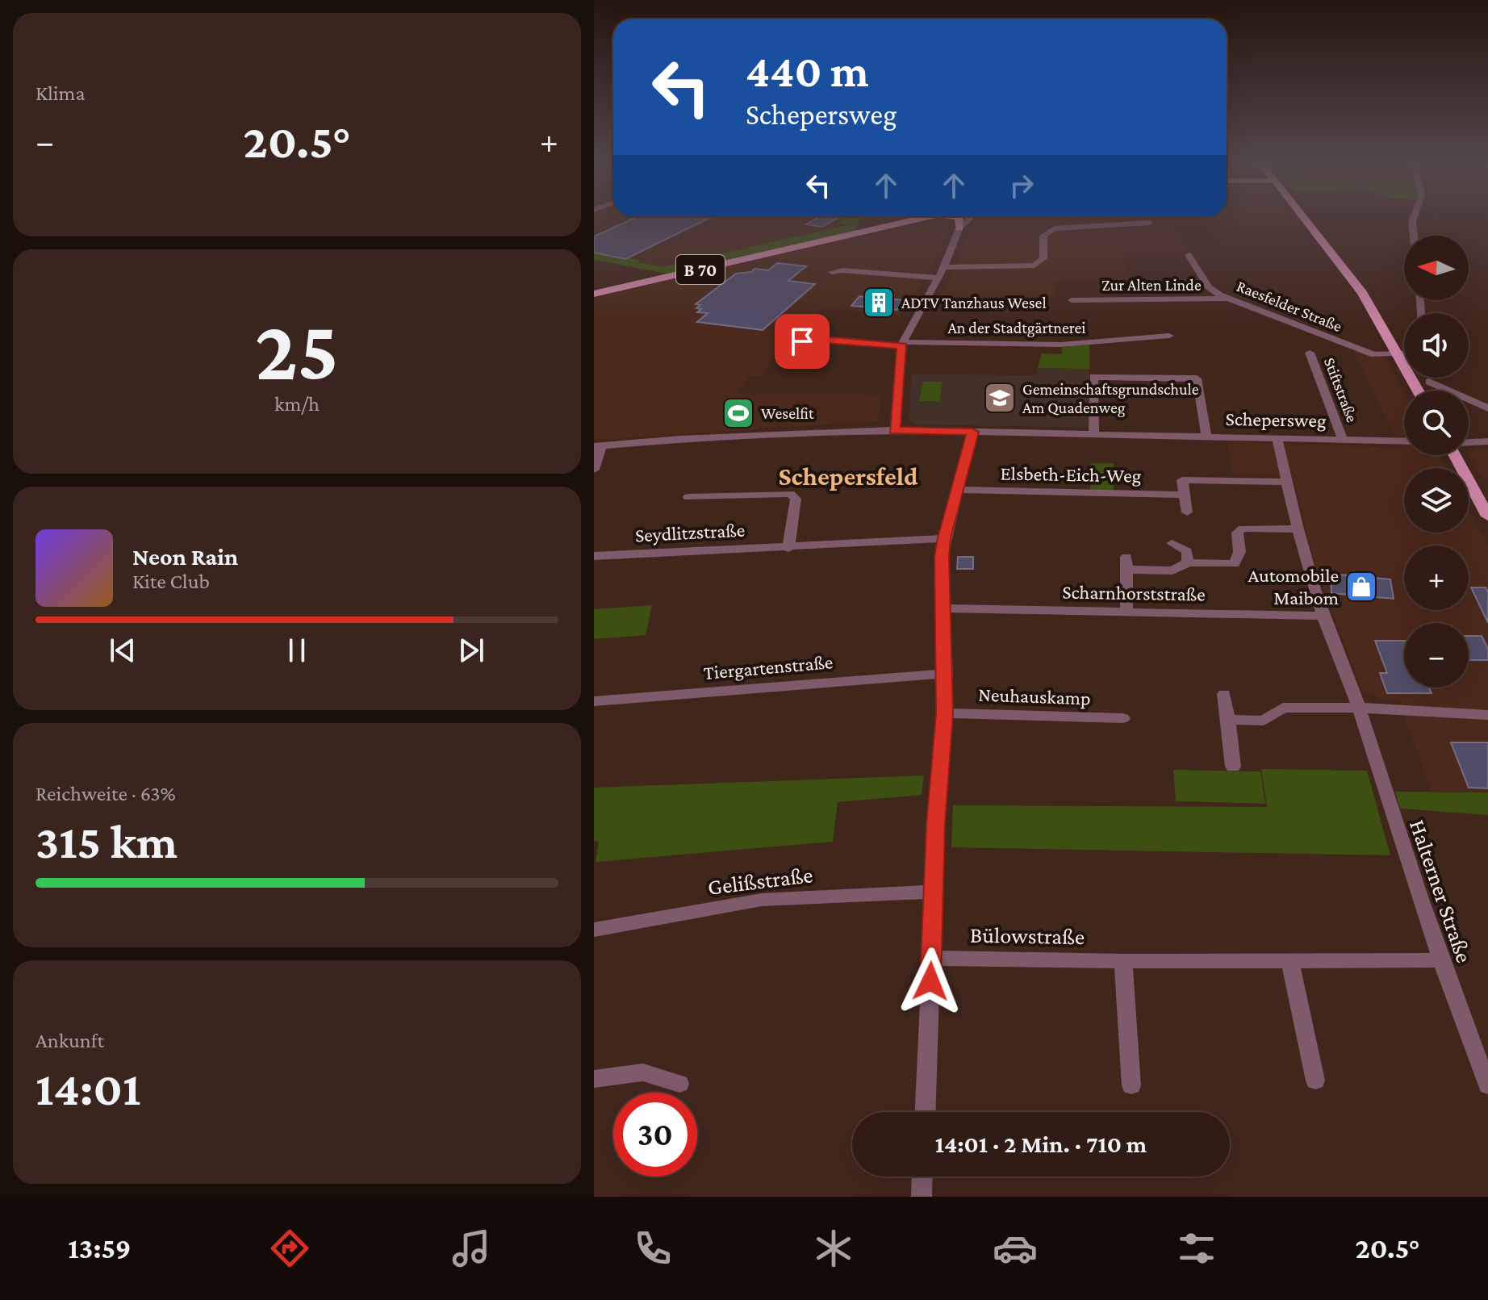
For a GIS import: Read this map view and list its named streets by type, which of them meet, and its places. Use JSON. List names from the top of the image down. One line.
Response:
{"streets":{"main road":["B 70"],"street":["Zur Alten Linde","Raesfelder Straße","An der Stadtgärtnerei","Stiftstraße","Schepersweg","Elsbeth-Eich-Weg","Seydlitzstraße","Scharnhorststraße","Tiergartenstraße","Neuhauskamp","Gelißstraße","Halterner Straße","Bülowstraße"]},"crossings":[["Zur Alten Linde","Raesfelder Straße"],["Stiftstraße","Schepersweg"],["Schepersweg","Halterner Straße"],["Scharnhorststraße","Halterner Straße"],["Halterner Straße","Bülowstraße"]],"districts":["Schepersfeld"],"places":{"building":["ADTV Tanzhaus Wesel"],"school or university":["Gemeinschaftsgrundschule Am Quadenweg"],"sports":["Weselfit"],"shop":["Automobile Maibom"]},"north":"left","page":{"tile":["Klima",["25","km/h"],["Reichweite · 63%","315 km"],["Ankunft","14:01"]],"turn":["440 m","Schepersweg"],"heat":["−","20.5°","+"],"map_buttons":["+","−"],"song":["Neon Rain","Kite Club"],"limit":"30","trip":"14:01 · 2 Min. · 710 m","tabs":["13:59","20.5°"]}}
